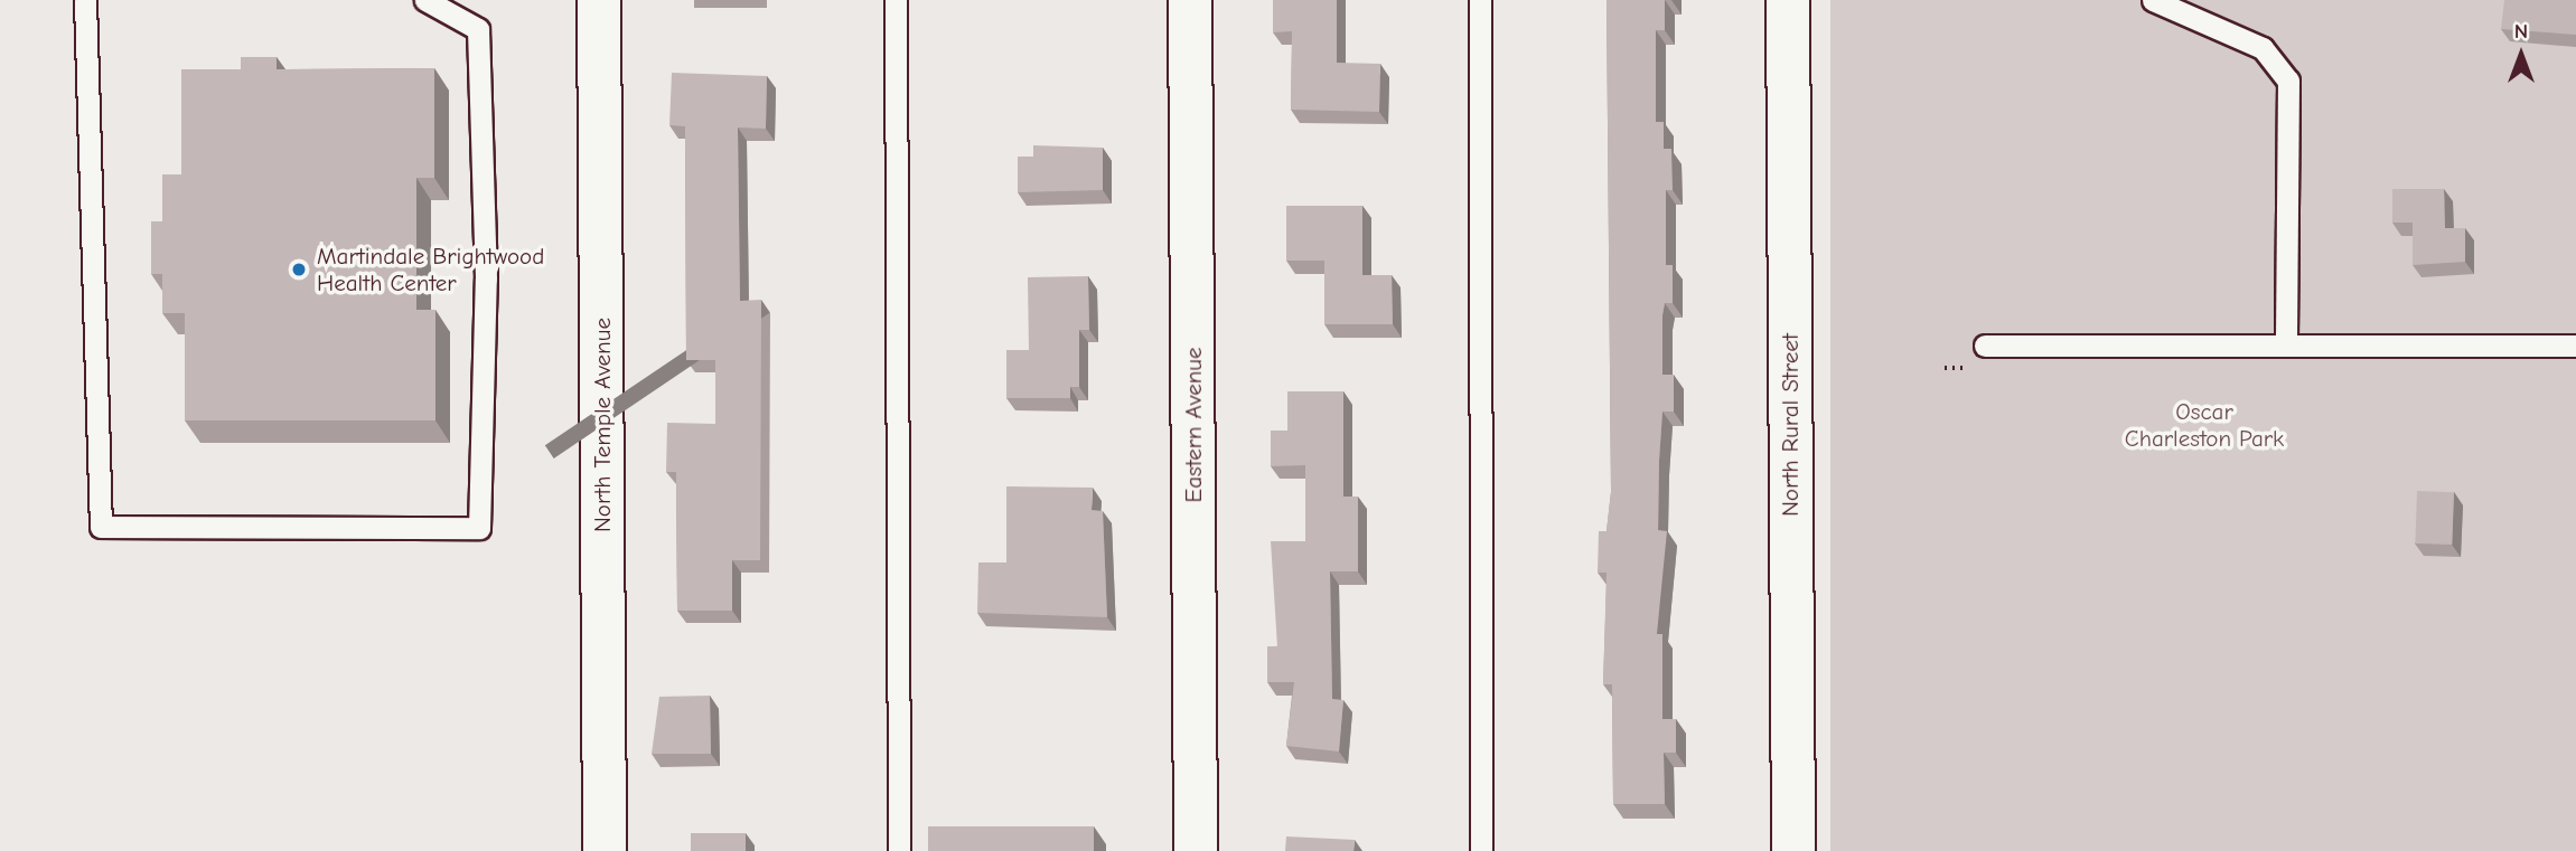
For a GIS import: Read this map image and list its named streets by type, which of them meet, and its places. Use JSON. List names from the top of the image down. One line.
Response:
{"streets":{"street":["North Temple Avenue","Eastern Avenue","North Rural Street"]},"parks":["Oscar Charleston Park"],"places":["Martindale Brightwood Health Center"],"north":"top"}
